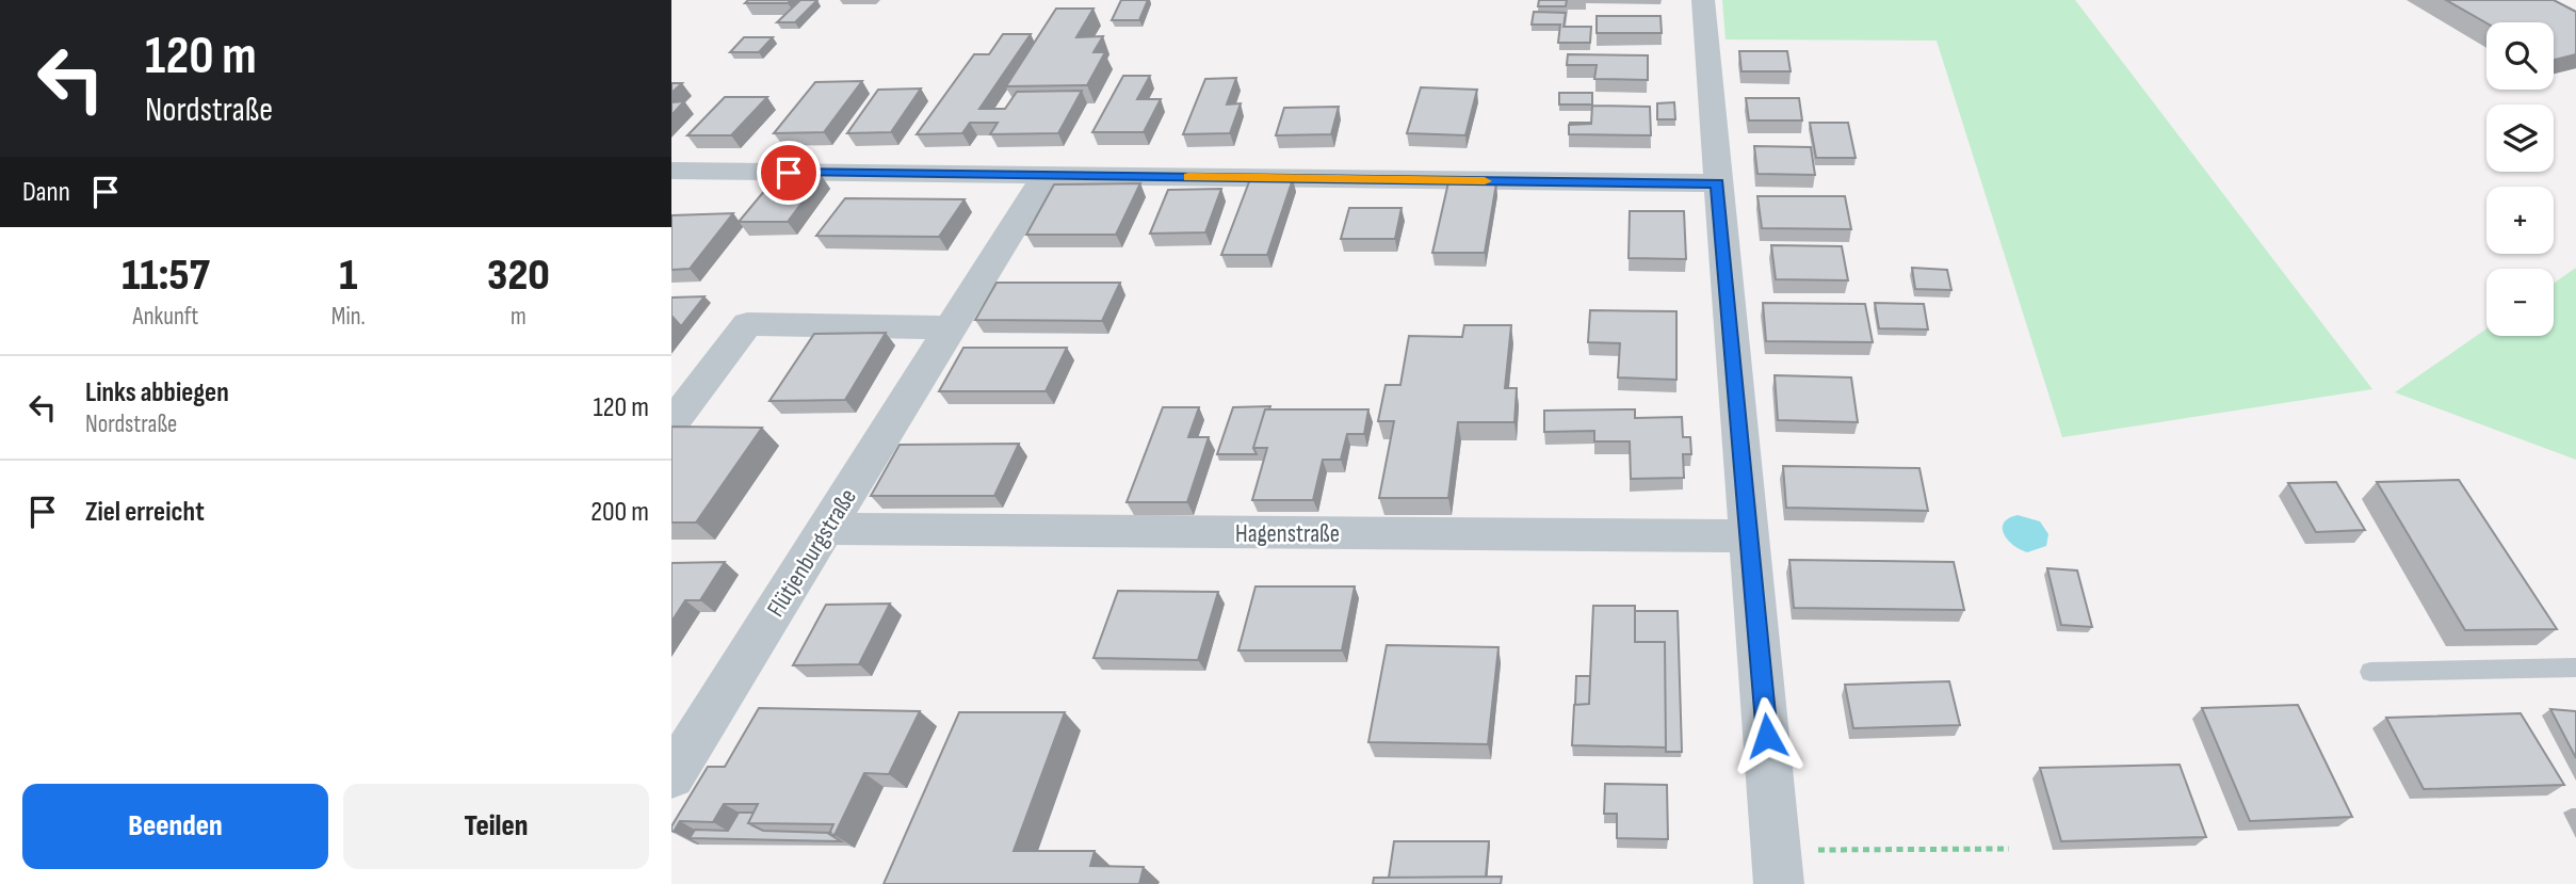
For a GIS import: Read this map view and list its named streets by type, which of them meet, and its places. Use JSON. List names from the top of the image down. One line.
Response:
{"streets":{"street":["Hagenstraße","Flütjenburgstraße"]},"crossings":[["Hagenstraße","Flütjenburgstraße"]],"page":{"turn":["120 m","Nordstraße"],"map_buttons":["+","−"],"then":"Dann","eta":["11:57","Ankunft","1","Min.","320","m"],"list":[{"name":"Links abbiegen","note":"Nordstraße","value":"120 m"},{"name":"Ziel erreicht","value":"200 m"}],"buttons":["Beenden","Teilen"]}}
